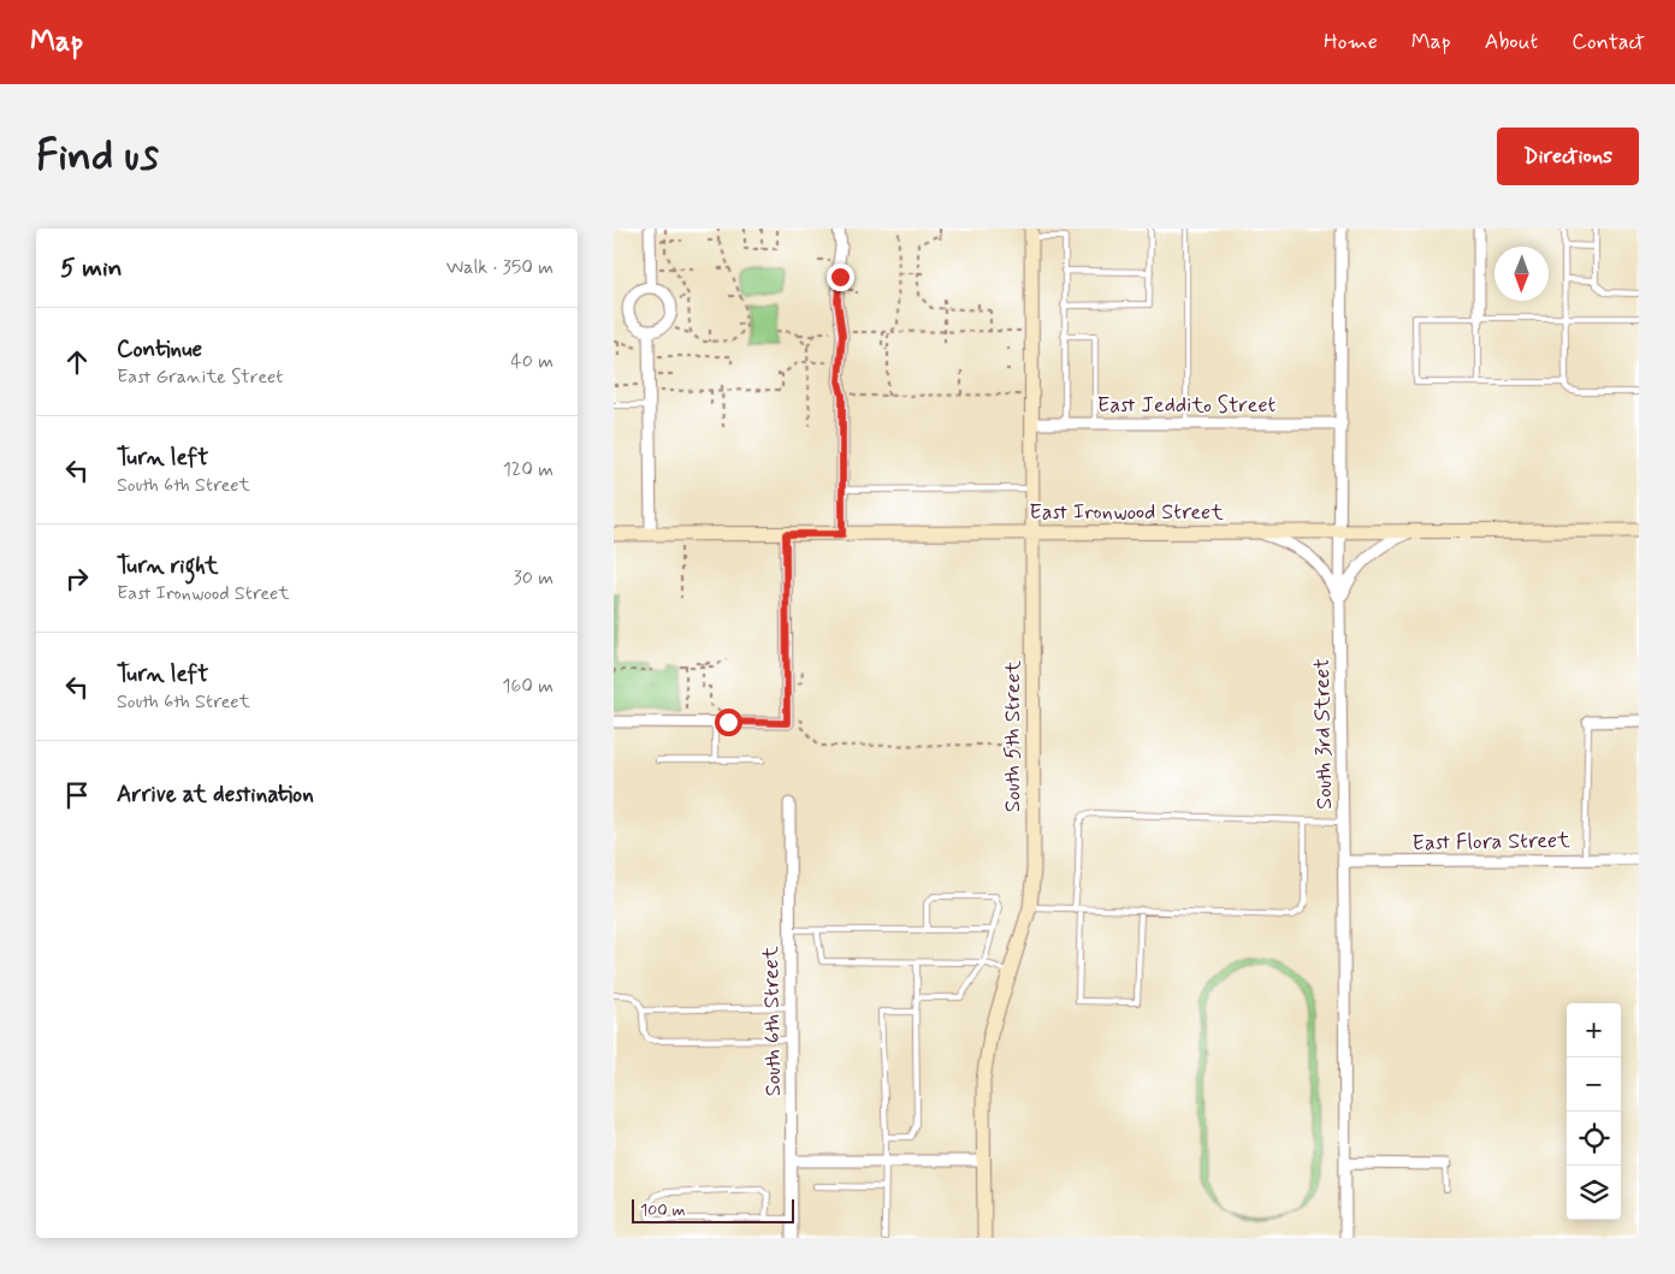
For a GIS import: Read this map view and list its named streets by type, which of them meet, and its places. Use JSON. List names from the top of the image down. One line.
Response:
{"streets":{"street":["East Jeddito Street","East Ironwood Street","South 3rd Street","South 5th Street","East Flora Street","South 6th Street"]},"crossings":[["East Jeddito Street","South 3rd Street"],["East Jeddito Street","South 5th Street"],["East Ironwood Street","South 3rd Street"],["East Ironwood Street","South 5th Street"],["South 3rd Street","East Flora Street"]],"scale_bar":"100 m","north":"bottom","page":{"header":"Map","nav":["Home","Map","About","Contact"],"buttons":"Directions","title":"Find us","heading":["5 min","Walk · 350 m"],"list":[["Continue","East Granite Street","40 m"],["Turn left","South 6th Street","120 m"],["Turn right","East Ironwood Street","30 m"],["Turn left","South 6th Street","160 m"],"Arrive at destination"],"map_buttons":["+","−"],"scale":"100 m"}}
